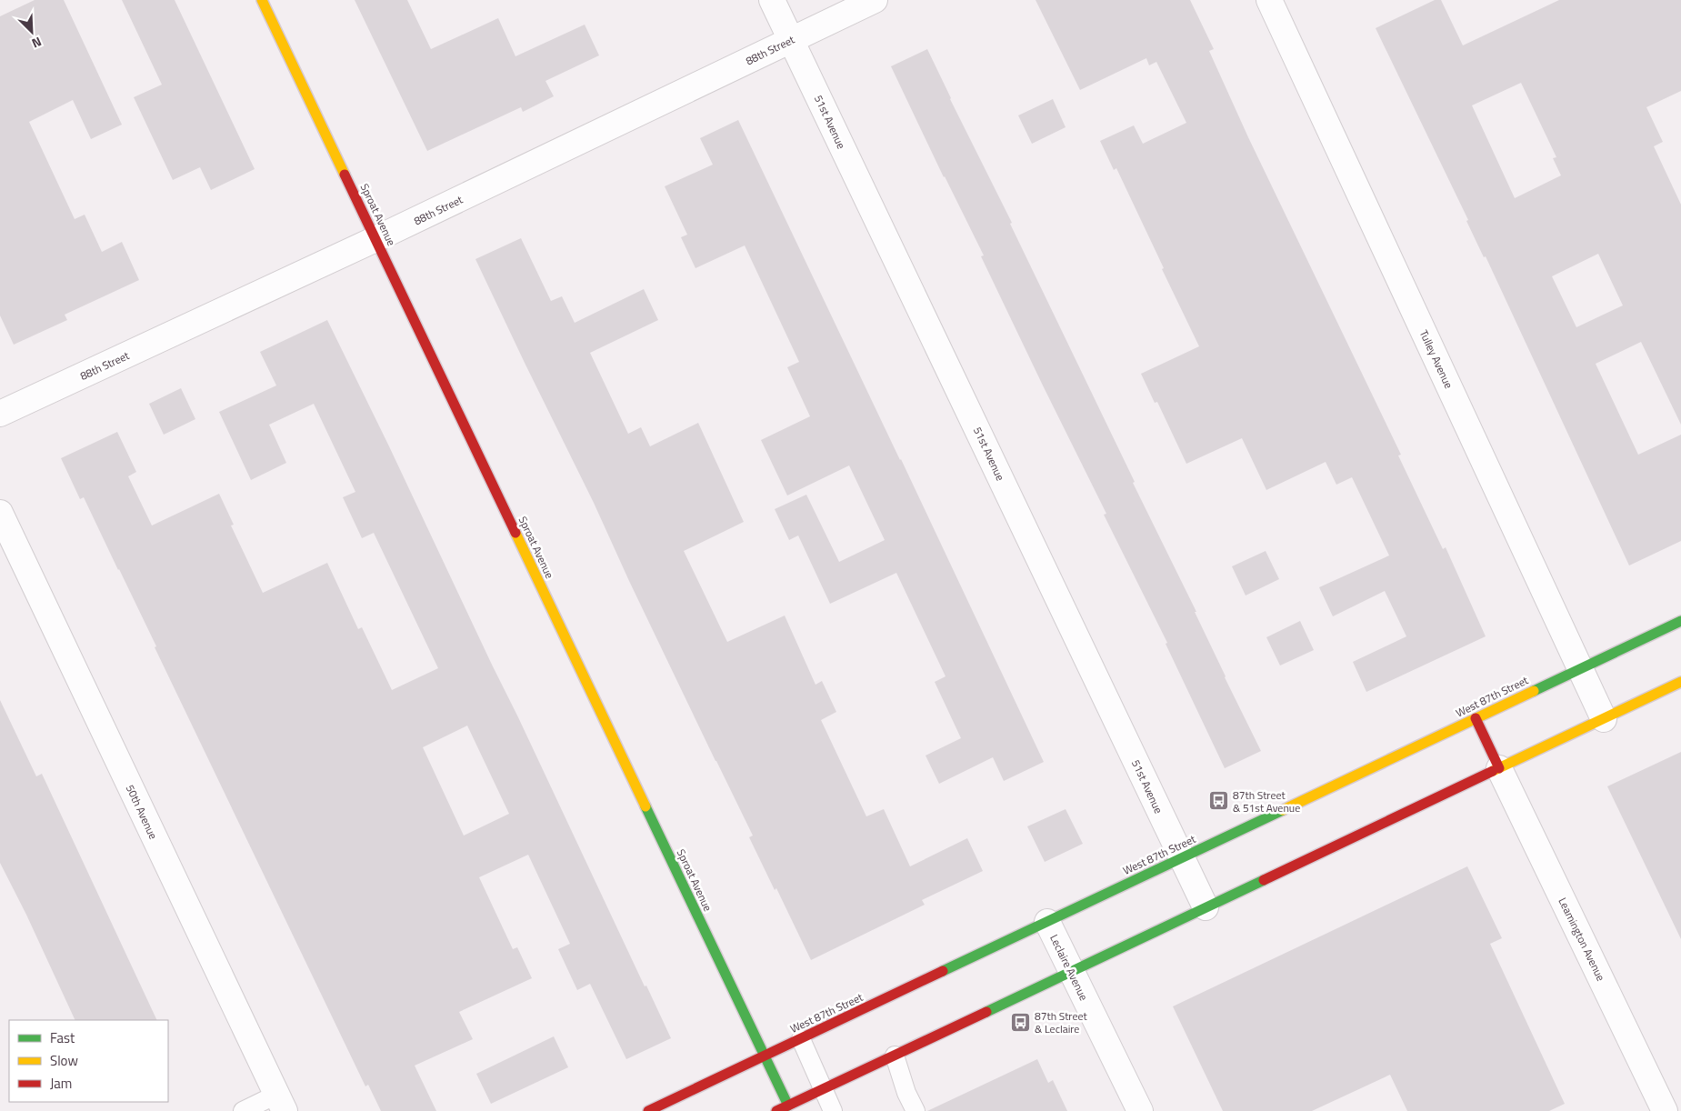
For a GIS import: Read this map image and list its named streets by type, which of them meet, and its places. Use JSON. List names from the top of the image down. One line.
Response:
{"streets":{"main road":["Sproat Avenue","West 87th Street"],"street":["88th Street","51st Avenue","Tulley Avenue","50th Avenue","Leamington Avenue","Leclaire Avenue"]},"crossings":[["88th Street","51st Avenue"],["88th Street","Sproat Avenue"],["51st Avenue","West 87th Street"],["Sproat Avenue","West 87th Street"],["Tulley Avenue","West 87th Street"],["West 87th Street","Leclaire Avenue"]],"places":{"bus stop":["87th Street & 51st Avenue","87th Street & Leclaire"]},"legend":["Fast","Slow","Jam"],"north":"bottom right"}
